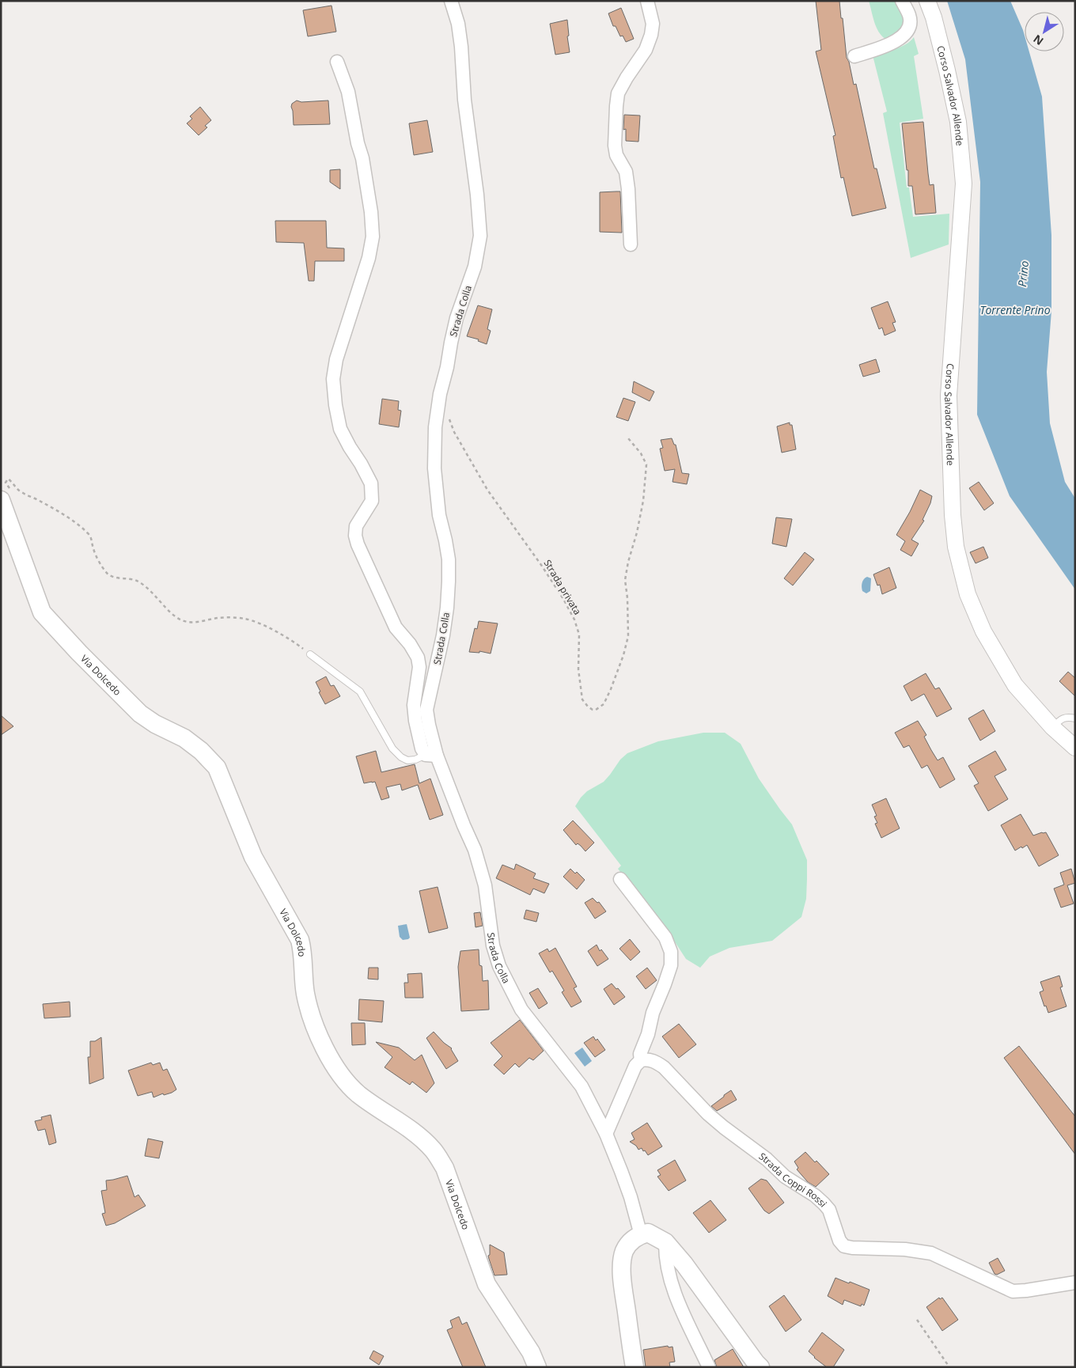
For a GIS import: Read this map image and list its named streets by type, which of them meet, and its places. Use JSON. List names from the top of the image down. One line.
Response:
{"streets":{"main road":["Via Dolcedo"],"street":["Corso Salvador Allende","Strada Colla","Strada Coppi Rossi"],"path":["Strada privata"]},"water":["Prino","Torrente Prino"],"north":"bottom left"}
